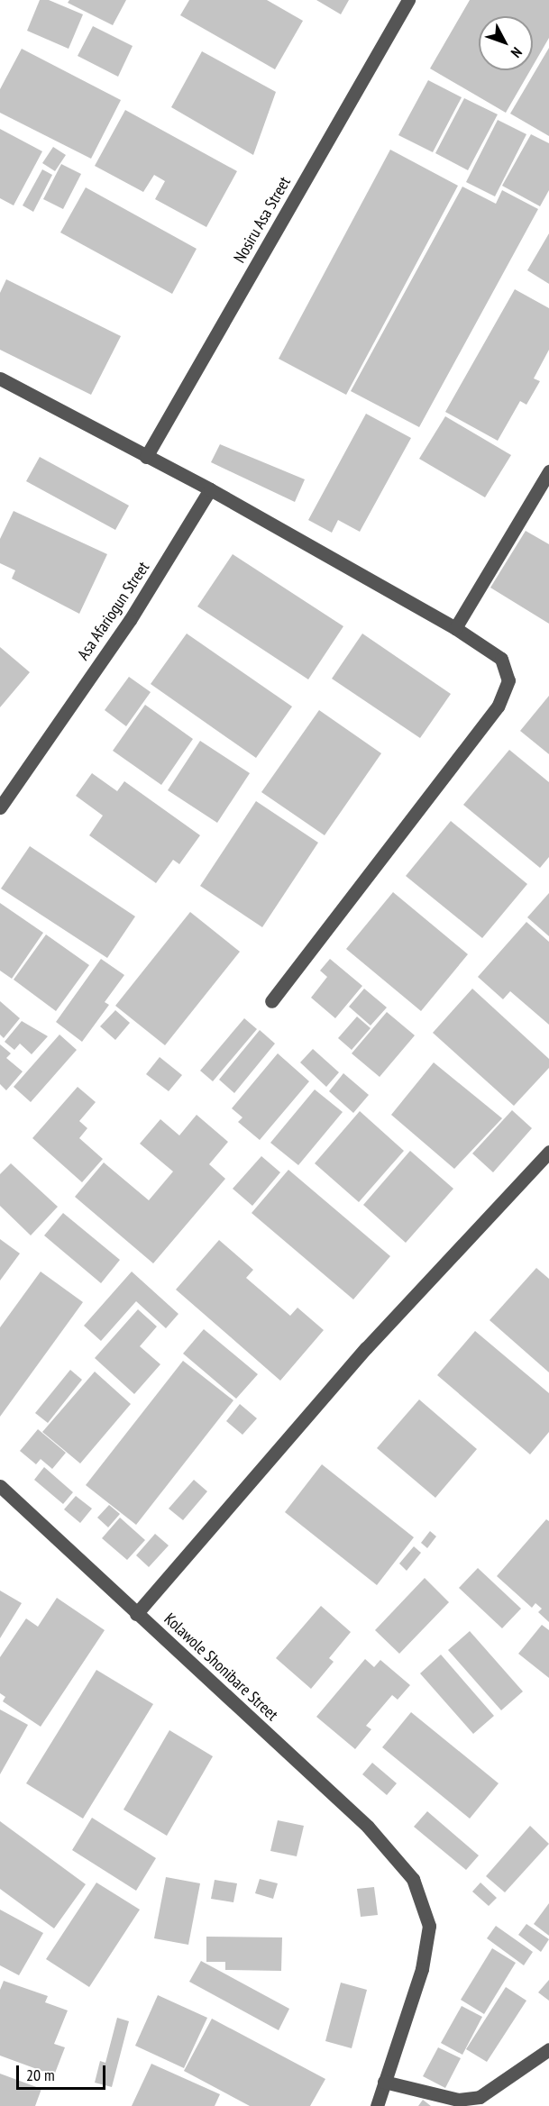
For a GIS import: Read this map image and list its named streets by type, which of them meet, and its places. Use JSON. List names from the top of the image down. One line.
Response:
{"streets":{"street":["Nosiru Asa Street","Asa Afariogun Street","Kolawole Shonibare Street"]},"scale_bar":"20 m","north":"bottom right"}
